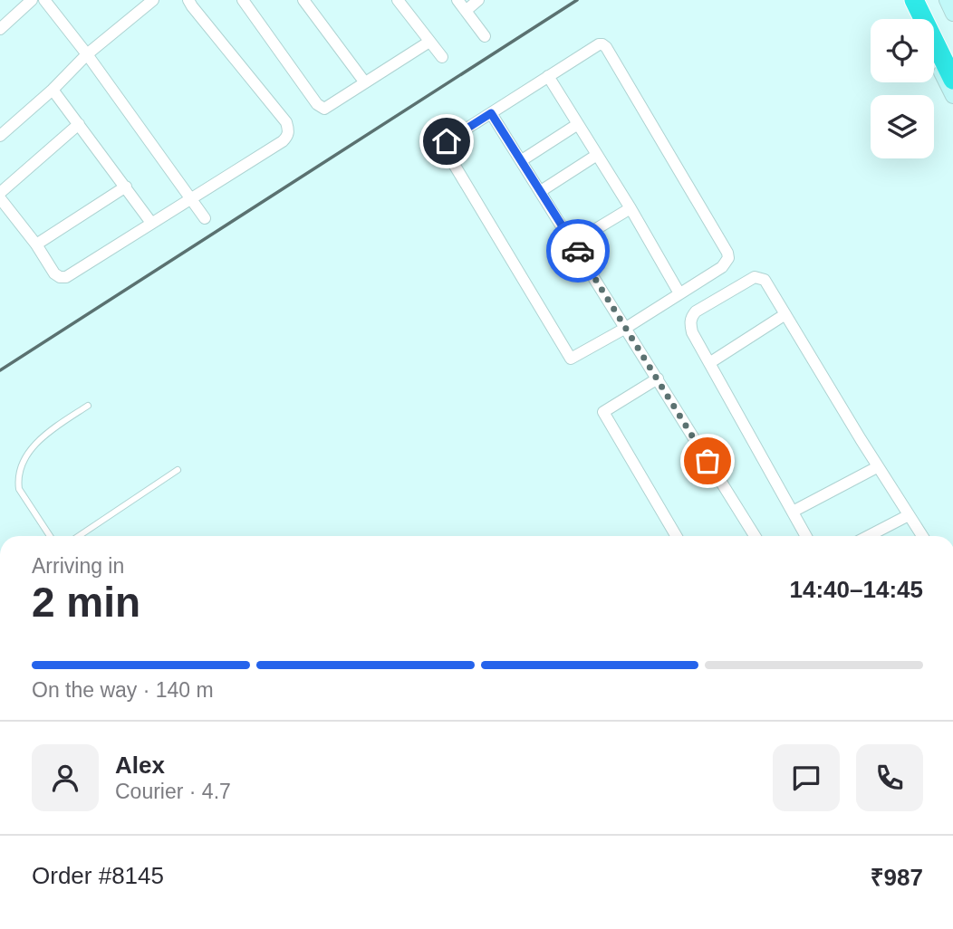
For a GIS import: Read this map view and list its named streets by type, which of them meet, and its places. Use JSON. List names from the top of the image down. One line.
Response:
{"page":{"heading":["2 min","Arriving in","14:40–14:45"],"panel":["Alex","Courier · 4.7","Order #8145","₹987"],"bar":"On the way · 140 m"}}
